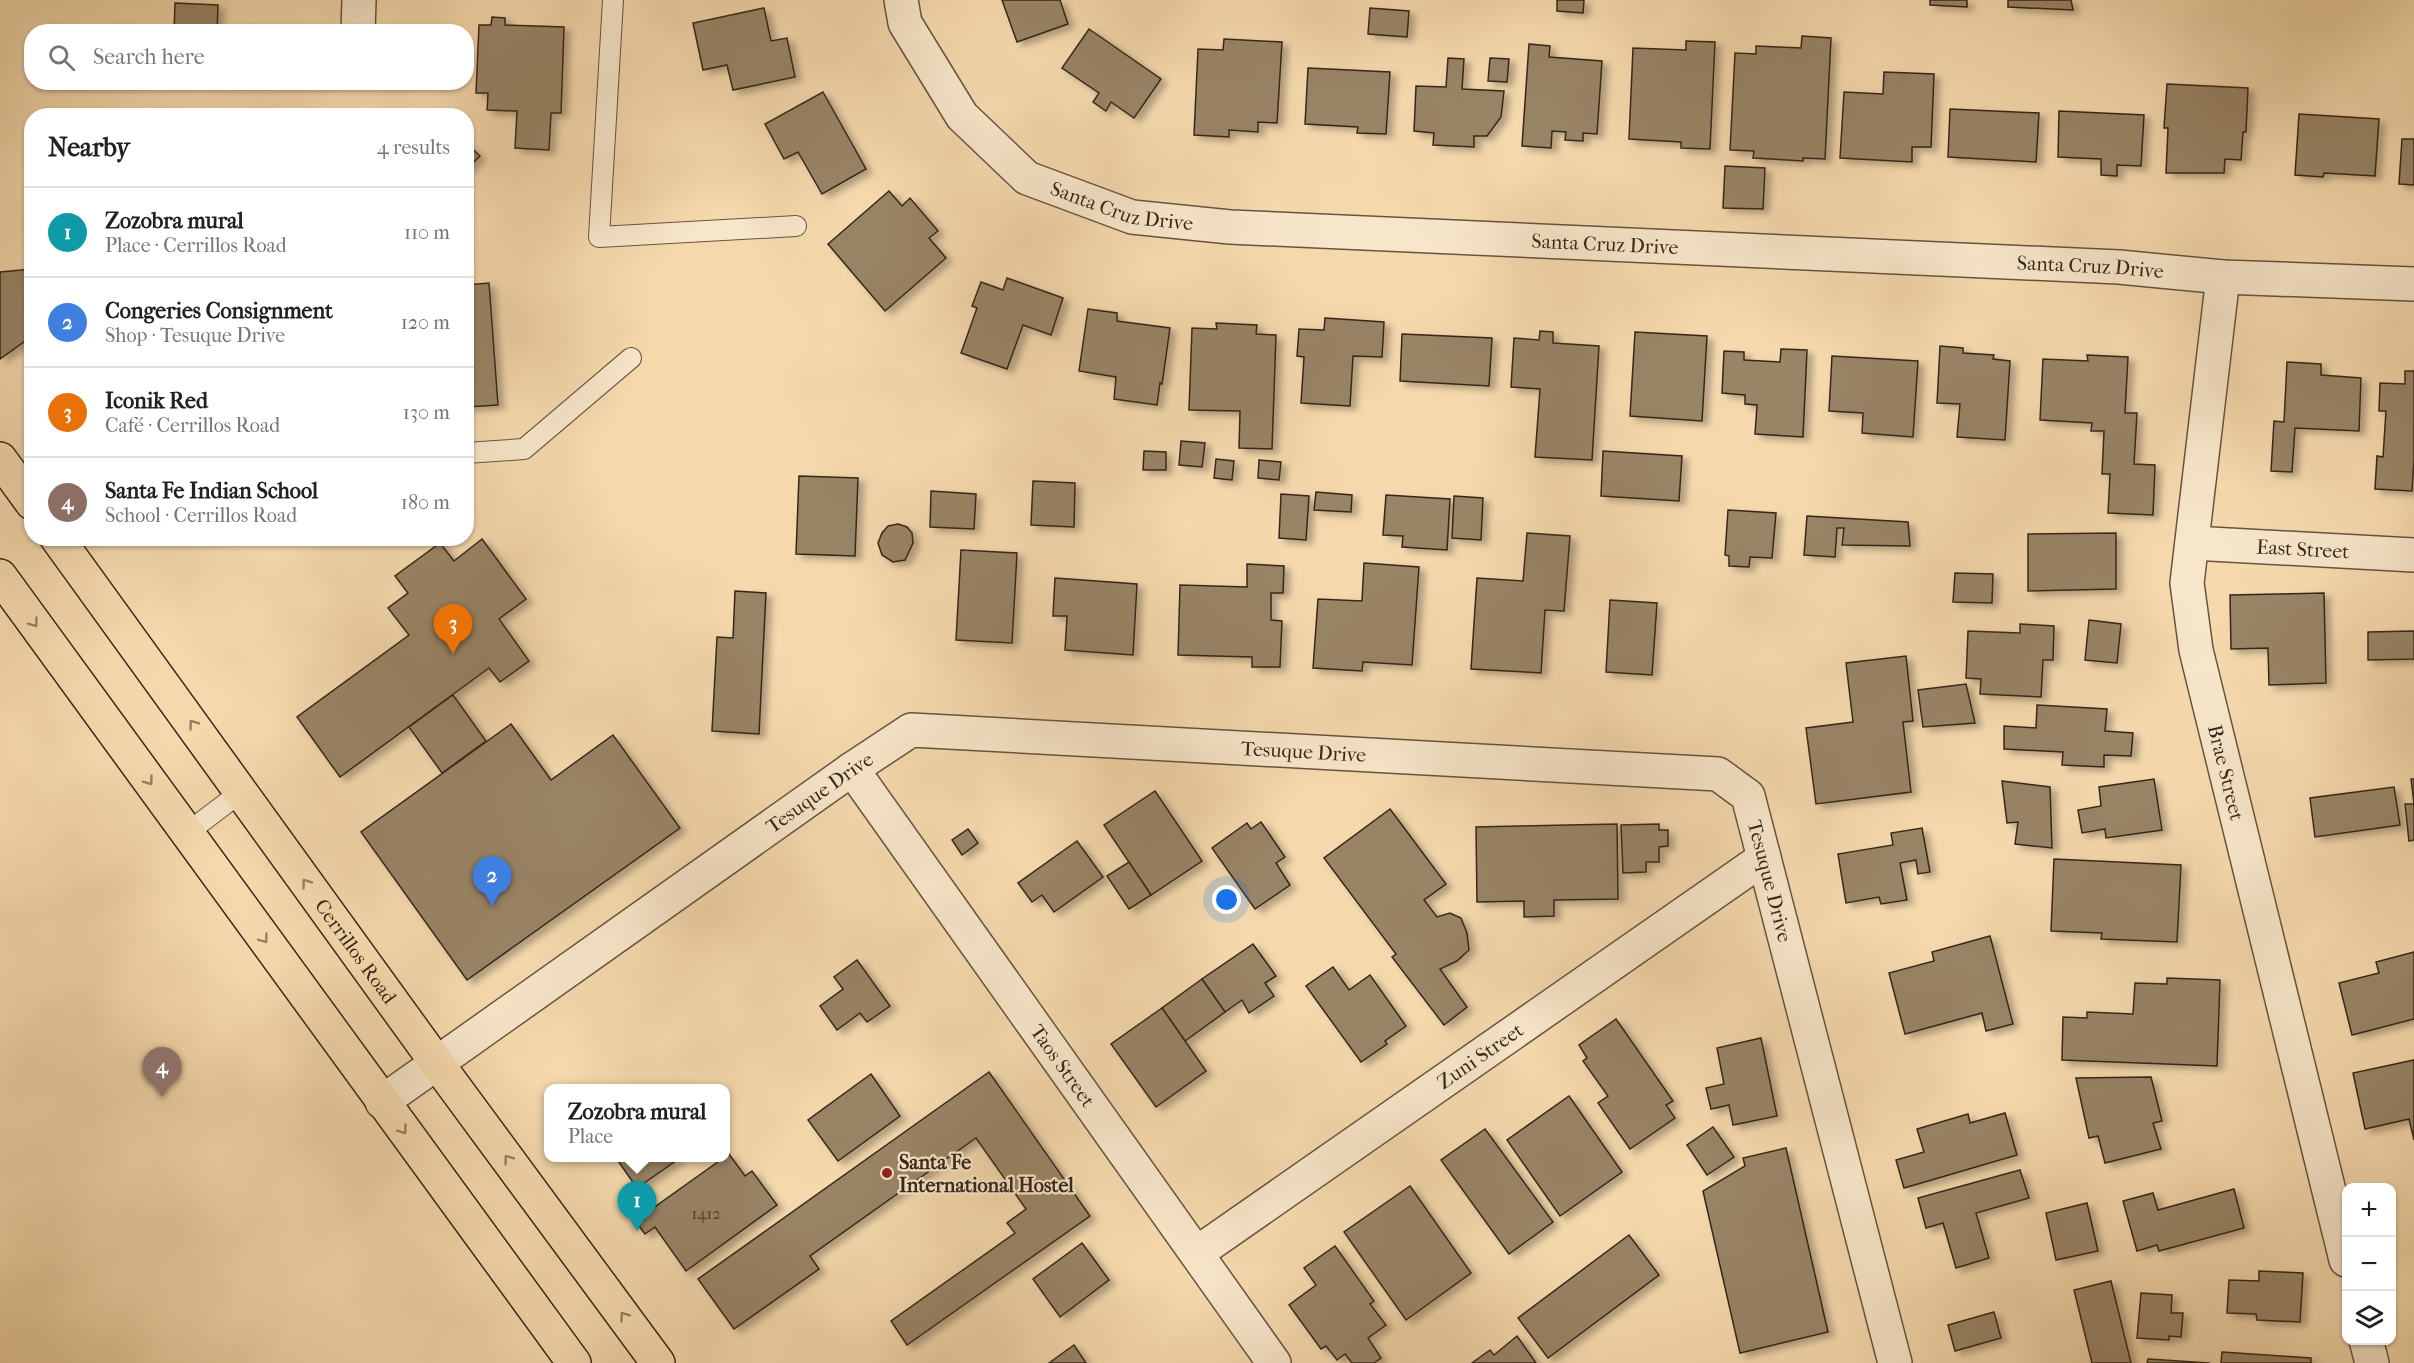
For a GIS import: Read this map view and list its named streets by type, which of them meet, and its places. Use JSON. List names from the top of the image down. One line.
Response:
{"streets":{"main road":["Cerrillos Road"],"street":["Santa Cruz Drive","East Street","Tesuque Drive","Brae Street","Zuni Street","Taos Street"]},"crossings":[["Santa Cruz Drive","Brae Street"],["East Street","Brae Street"],["Tesuque Drive","Cerrillos Road"],["Tesuque Drive","Zuni Street"],["Tesuque Drive","Taos Street"],["Zuni Street","Taos Street"]],"places":["Santa Fe International Hostel"],"house_numbers":["1412"],"page":{"search":"Search here","heading":["Nearby","4 results"],"list":[{"mark":"1","name":"Zozobra mural","note":"Place · Cerrillos Road","value":"110 m"},{"mark":"2","name":"Congeries Consignment","note":"Shop · Tesuque Drive","value":"120 m"},{"mark":"3","name":"Iconik Red","note":"Café · Cerrillos Road","value":"130 m"},{"mark":"4","name":"Santa Fe Indian School","note":"School · Cerrillos Road","value":"180 m"}],"pins":["3","2","4","1"],"popup":["Zozobra mural","Place"],"map_buttons":["+","−"]}}
